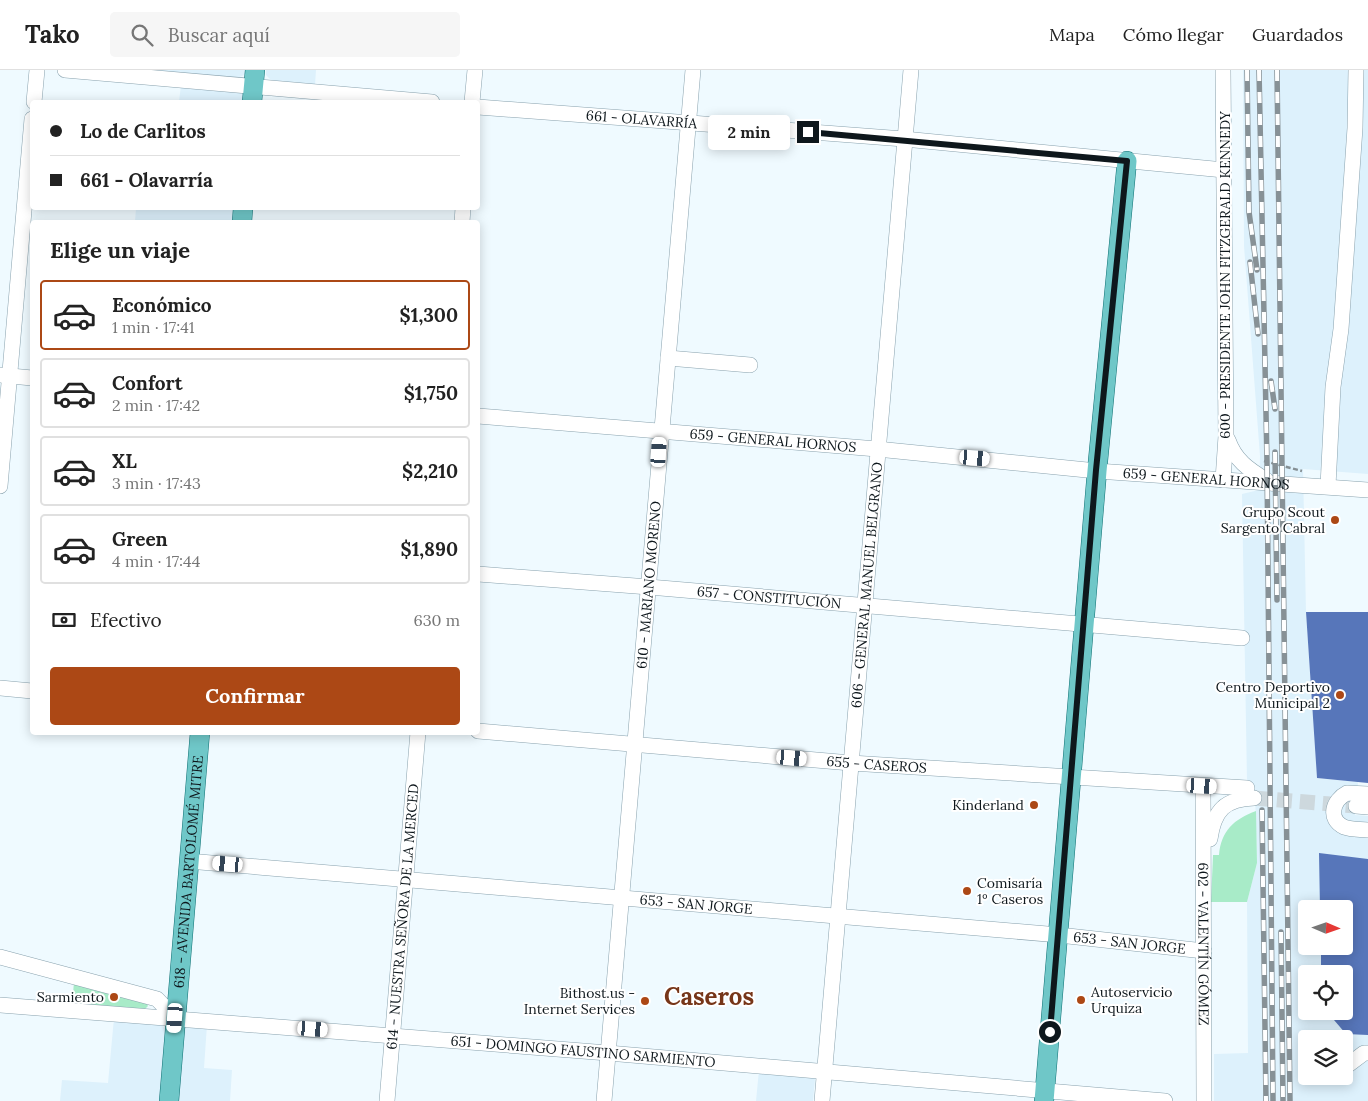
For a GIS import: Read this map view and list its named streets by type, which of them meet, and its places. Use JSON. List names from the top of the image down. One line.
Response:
{"streets":{"main road":["618 - AVENIDA BARTOLOMÉ MITRE"],"street":["661 - OLAVARRÍA","600 - PRESIDENTE JOHN FITZGERALD KENNEDY","659 - GENERAL HORNOS","610 - MARIANO MORENO","606 - GENERAL MANUEL BELGRANO","657 - CONSTITUCIÓN","655 - CASEROS","653 - SAN JORGE","614 - NUESTRA SEÑORA DE LA MERCED","602 - VALENTÍN GÓMEZ","651 - DOMINGO FAUSTINO SARMIENTO"]},"crossings":[["661 - OLAVARRÍA","600 - PRESIDENTE JOHN FITZGERALD KENNEDY"],["661 - OLAVARRÍA","610 - MARIANO MORENO"],["661 - OLAVARRÍA","606 - GENERAL MANUEL BELGRANO"],["600 - PRESIDENTE JOHN FITZGERALD KENNEDY","659 - GENERAL HORNOS"],["659 - GENERAL HORNOS","610 - MARIANO MORENO"],["659 - GENERAL HORNOS","606 - GENERAL MANUEL BELGRANO"],["610 - MARIANO MORENO","657 - CONSTITUCIÓN"],["610 - MARIANO MORENO","655 - CASEROS"],["610 - MARIANO MORENO","653 - SAN JORGE"],["610 - MARIANO MORENO","651 - DOMINGO FAUSTINO SARMIENTO"],["606 - GENERAL MANUEL BELGRANO","657 - CONSTITUCIÓN"],["606 - GENERAL MANUEL BELGRANO","655 - CASEROS"],["606 - GENERAL MANUEL BELGRANO","653 - SAN JORGE"],["606 - GENERAL MANUEL BELGRANO","651 - DOMINGO FAUSTINO SARMIENTO"],["655 - CASEROS","602 - VALENTÍN GÓMEZ"],["618 - AVENIDA BARTOLOMÉ MITRE","653 - SAN JORGE"],["618 - AVENIDA BARTOLOMÉ MITRE","651 - DOMINGO FAUSTINO SARMIENTO"],["653 - SAN JORGE","614 - NUESTRA SEÑORA DE LA MERCED"],["653 - SAN JORGE","602 - VALENTÍN GÓMEZ"],["614 - NUESTRA SEÑORA DE LA MERCED","651 - DOMINGO FAUSTINO SARMIENTO"]],"districts":["Caseros"],"places":["Grupo Scout Sargento Cabral","Centro Deportivo Municipal 2","Kinderland","Comisaría 1° Caseros","Sarmiento","Autoservicio Urquiza","Bithost.us - Internet Services"],"north":"right","page":{"header":"Tako","search":"Buscar aquí","nav":["Mapa","Cómo llegar","Guardados"],"banner":["Lo de Carlitos","661 - Olavarría"],"bubble":"2 min","heading":"Elige un viaje","list":[{"name":"Económico","note":"1 min · 17:41","value":"$1,300"},{"name":"Confort","note":"2 min · 17:42","value":"$1,750"},{"name":"XL","note":"3 min · 17:43","value":"$2,210"},{"name":"Green","note":"4 min · 17:44","value":"$1,890"}],"pay":["Efectivo","630 m"],"buttons":"Confirmar"}}
